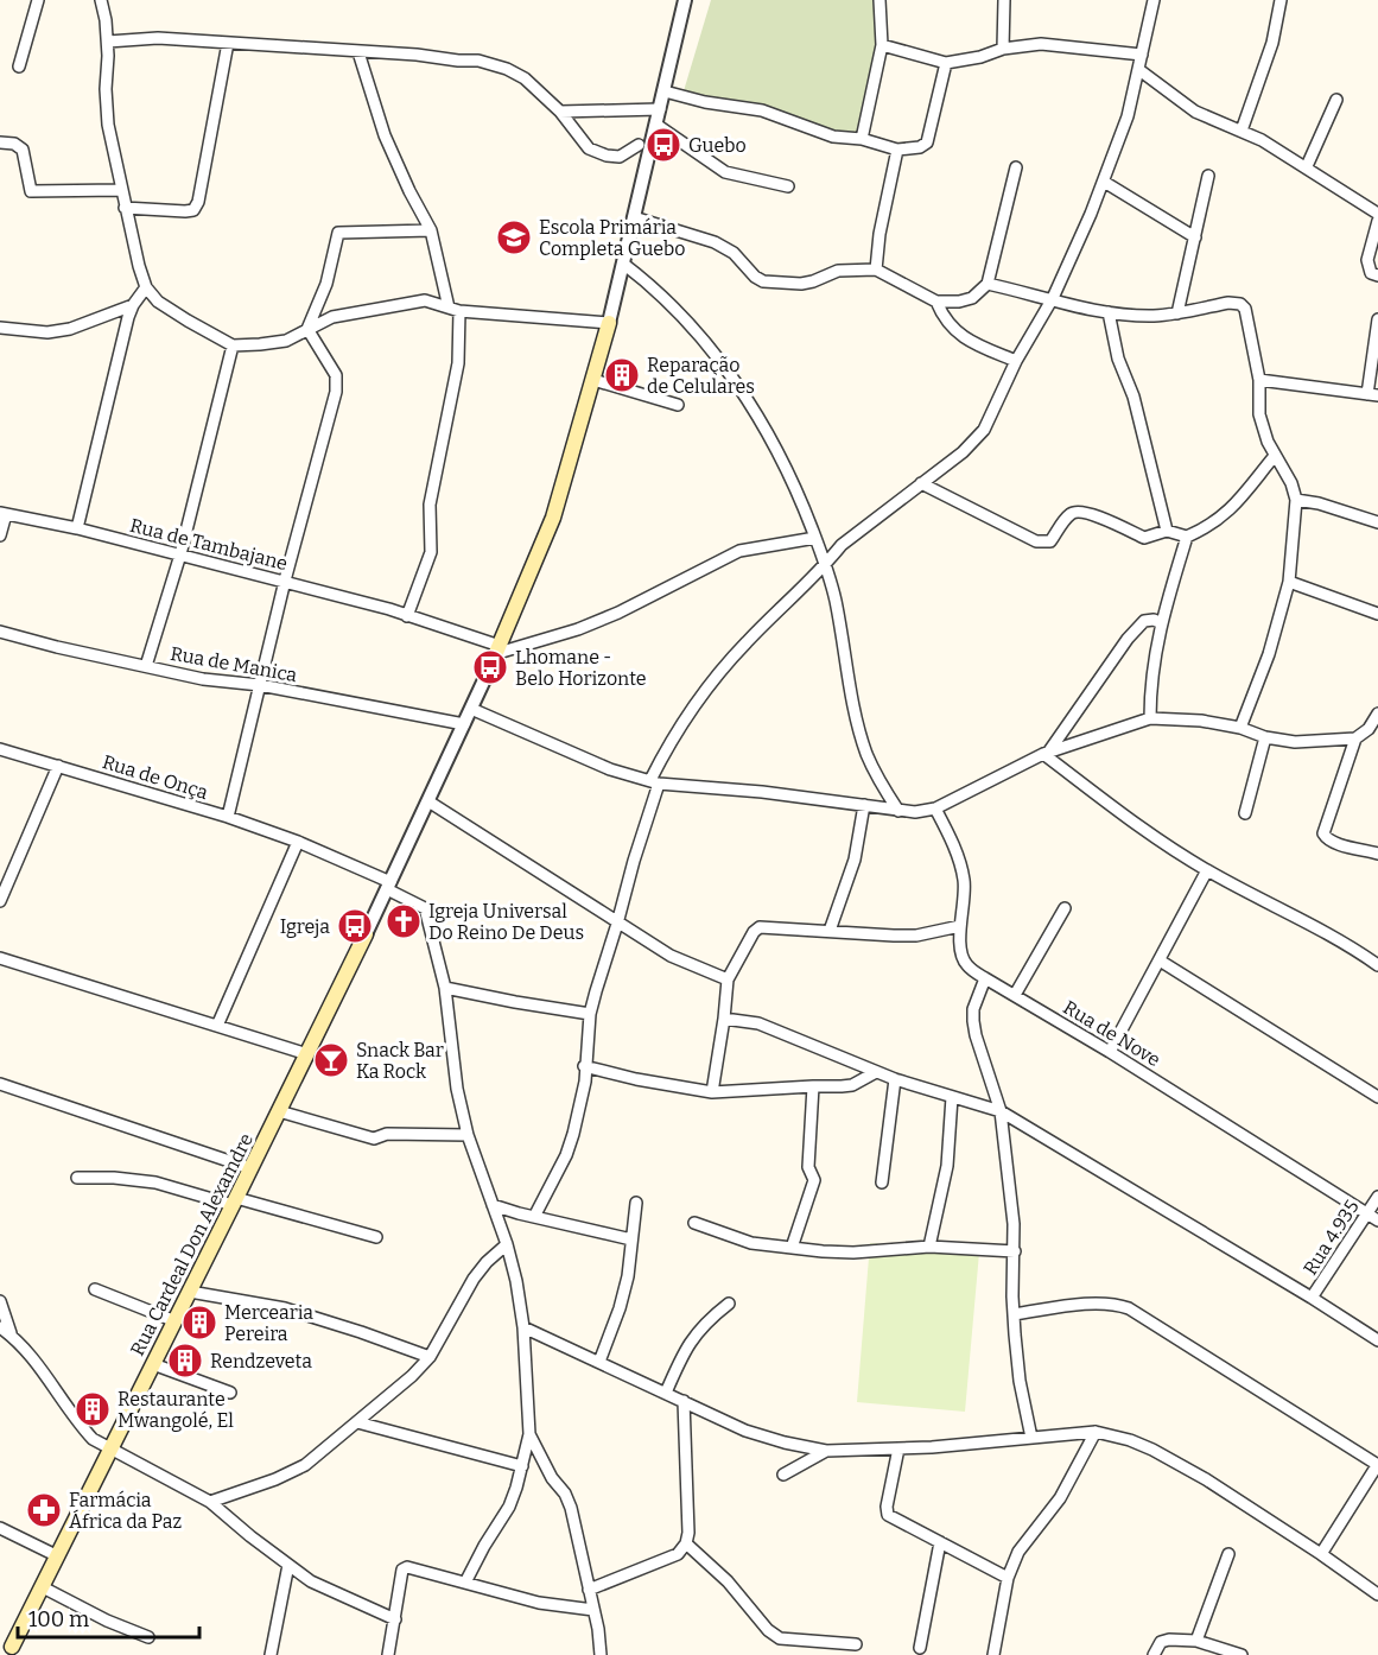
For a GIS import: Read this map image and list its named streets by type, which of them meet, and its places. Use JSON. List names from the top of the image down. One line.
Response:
{"streets":{"main road":["Rua Cardeal Don Alexamdre"],"street":["Rua de Tambajane","Rua de Manica","Rua de Onça","Rua de Nove","Rua 4.935"]},"crossings":[["Rua de Nove","Rua 4.935"]],"places":{"bus stop":["Guebo","Lhomane - Belo Horizonte","Igreja"],"school or university":["Escola Primária Completa Guebo"],"building":["Reparação de Celulares","Mercearia Pereira","Rendzeveta","Restaurante Mwangolé, El"],"church":["Igreja Universal Do Reino De Deus"],"bar":["Snack Bar Ka Rock"],"pharmacy":["Farmácia África da Paz"]},"scale_bar":"100 m"}
